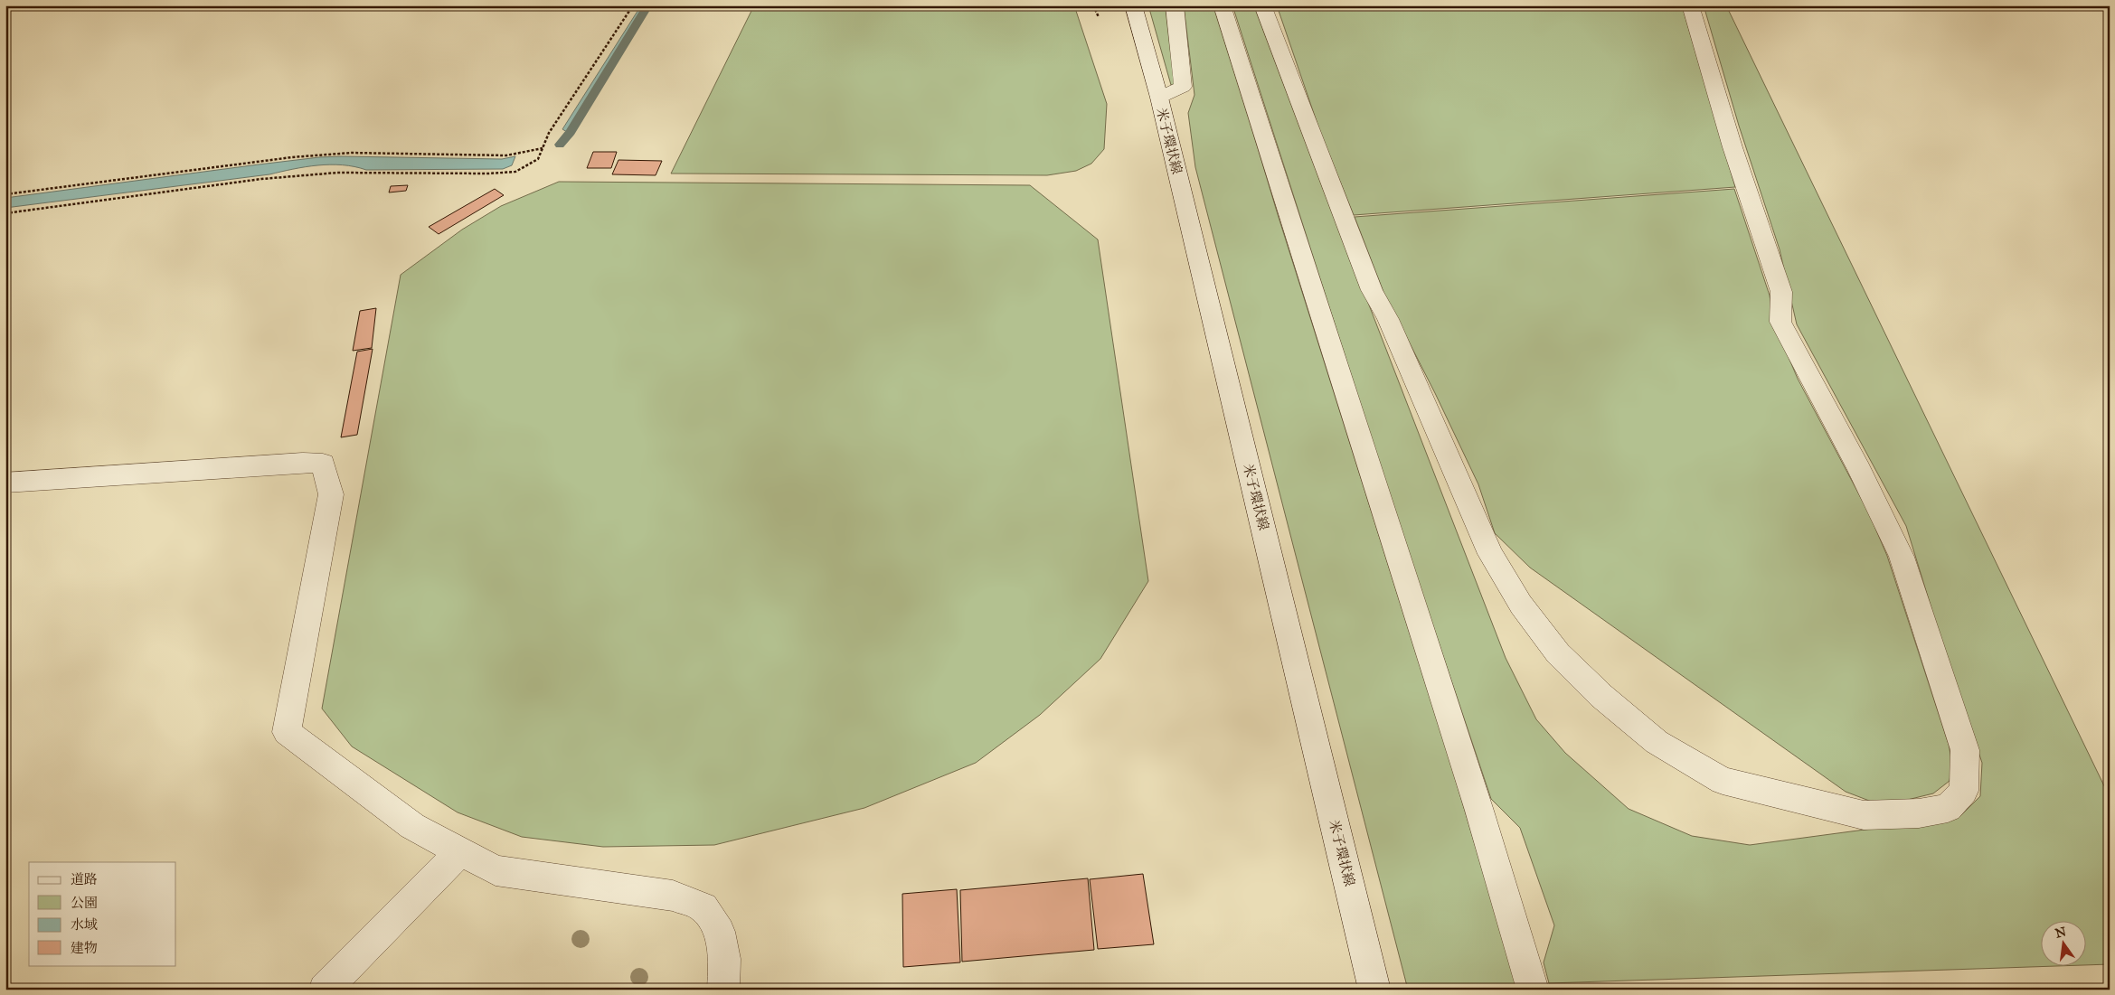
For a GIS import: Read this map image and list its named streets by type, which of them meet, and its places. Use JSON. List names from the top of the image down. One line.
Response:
{"streets":{"main road":["米子環状線"]},"legend":["道路","公園","水域","建物"],"north":"top"}
